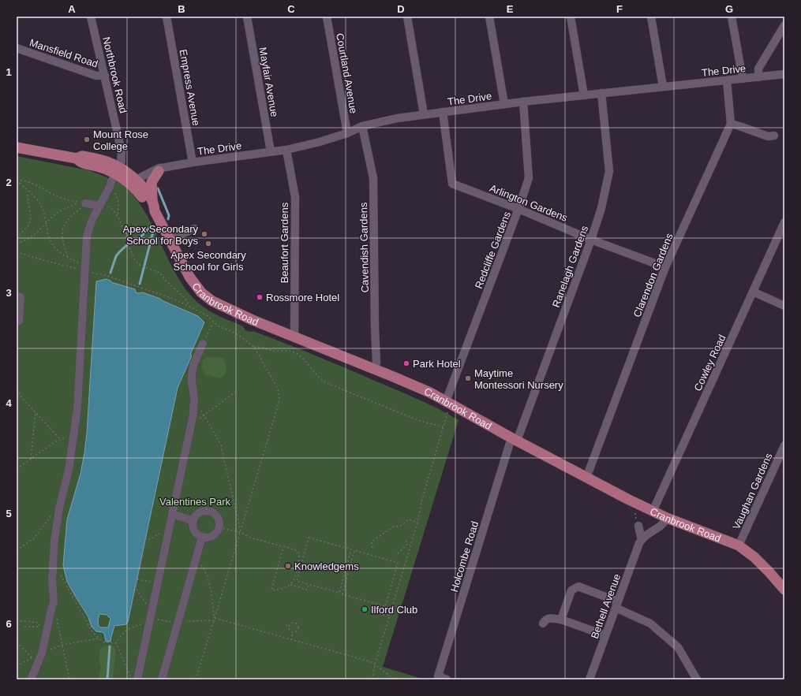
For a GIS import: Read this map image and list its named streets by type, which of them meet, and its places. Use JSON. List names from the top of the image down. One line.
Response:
{"streets":{"main road":["Cranbrook Road"],"street":["Mansfield Road","The Drive","Courtland Avenue","Northbrook Road","Mayfair Avenue","Empress Avenue","Arlington Gardens","Beaufort Gardens","Cavendish Gardens","Redcliffe Gardens","Ranelagh Gardens","Clarendon Gardens","Cowley Road","Vaughan Gardens","Holcombe Road","Bethell Avenue"]},"crossings":[["Mansfield Road","Northbrook Road"],["The Drive","Courtland Avenue"],["The Drive","Mayfair Avenue"],["The Drive","Empress Avenue"],["The Drive","Arlington Gardens"],["The Drive","Beaufort Gardens"],["The Drive","Cavendish Gardens"],["The Drive","Redcliffe Gardens"],["The Drive","Ranelagh Gardens"],["The Drive","Clarendon Gardens"],["The Drive","Cranbrook Road"],["Northbrook Road","Cranbrook Road"],["Arlington Gardens","Redcliffe Gardens"],["Arlington Gardens","Ranelagh Gardens"],["Arlington Gardens","Clarendon Gardens"],["Beaufort Gardens","Cranbrook Road"],["Cavendish Gardens","Cranbrook Road"],["Redcliffe Gardens","Cranbrook Road"],["Ranelagh Gardens","Cranbrook Road"],["Ranelagh Gardens","Holcombe Road"],["Clarendon Gardens","Cranbrook Road"],["Cranbrook Road","Cowley Road"],["Cranbrook Road","Vaughan Gardens"],["Cranbrook Road","Holcombe Road"]],"parks":["Valentines Park"],"places":["Mount Rose College","Apex Secondary School for Boys","Apex Secondary School for Girls","Rossmore Hotel","Park Hotel","Maytime Montessori Nursery","Knowledgems","Ilford Club"],"grid":{"columns":["A","B","C","D","E","F","G"],"rows":["1","2","3","4","5","6"]}}
